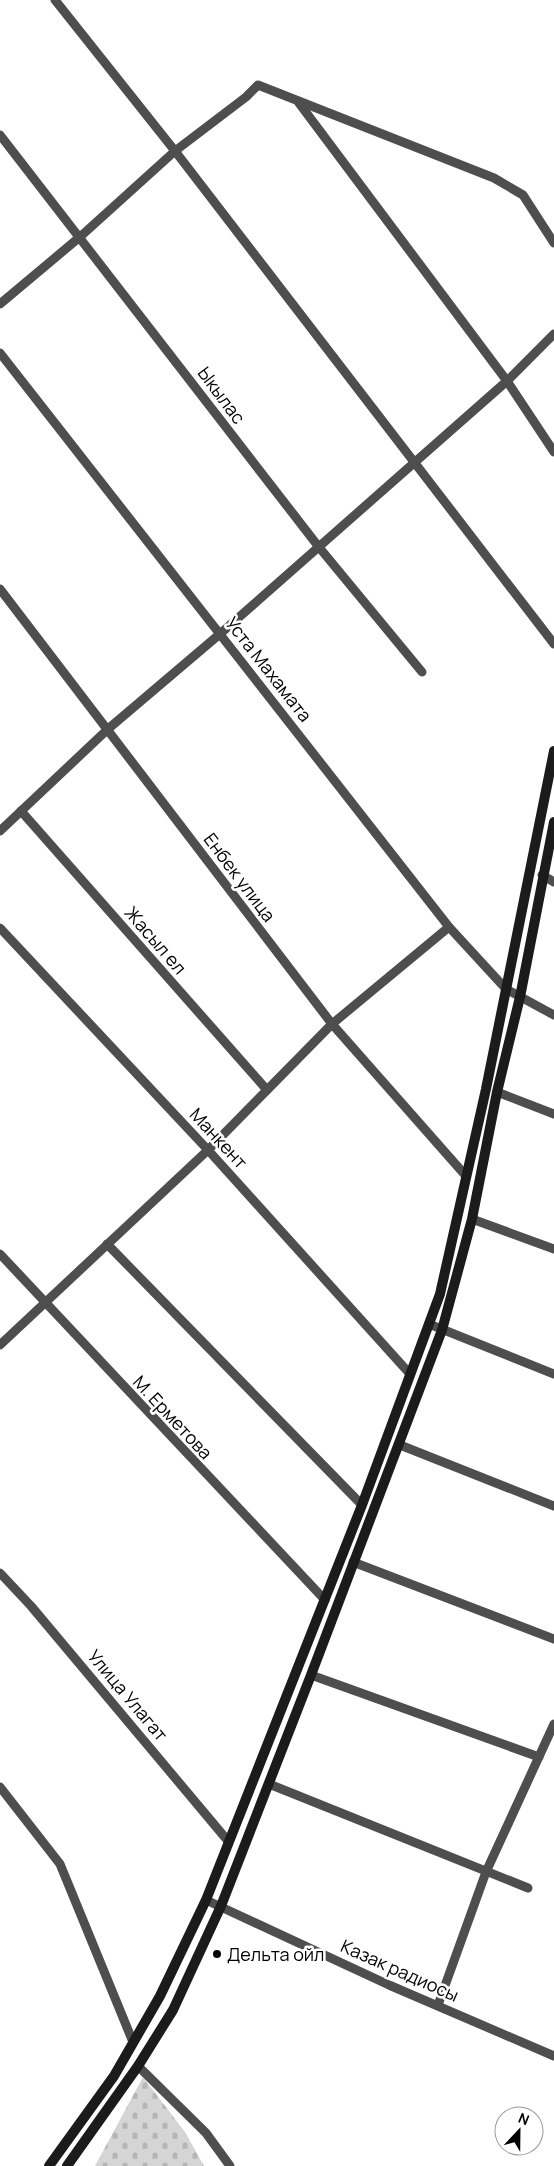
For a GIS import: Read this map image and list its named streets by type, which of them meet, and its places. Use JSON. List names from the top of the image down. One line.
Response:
{"streets":{"street":["Ыкылас","Уста Махамата","Енбек улица","Жасыл ел","Манкент","М. Ерметова","Улица Улагат","Казак радиосы"]},"places":["Дельта ойл"],"north":"top"}
